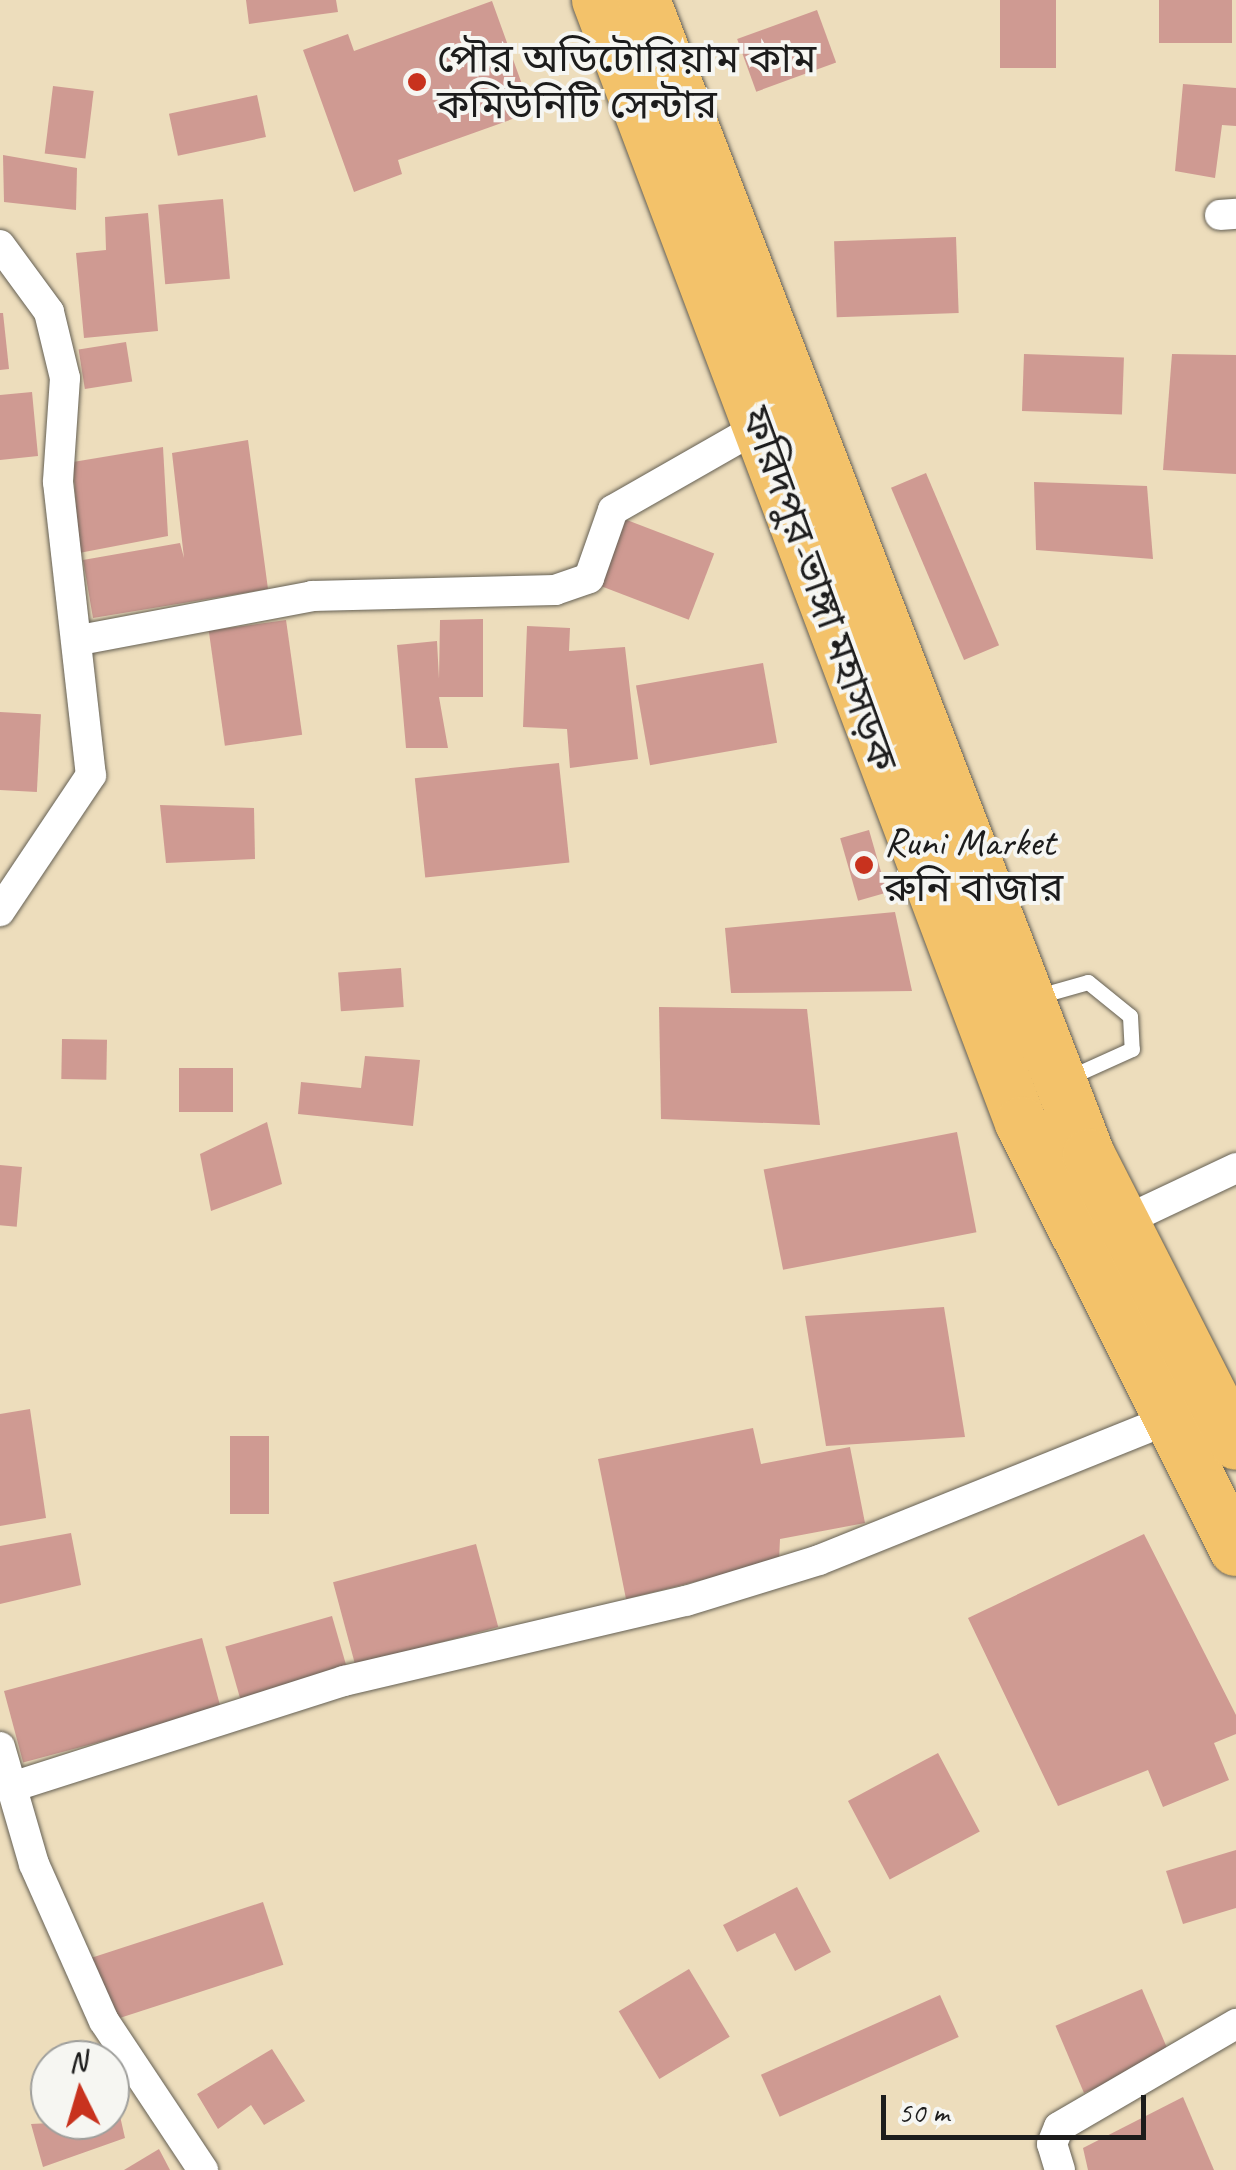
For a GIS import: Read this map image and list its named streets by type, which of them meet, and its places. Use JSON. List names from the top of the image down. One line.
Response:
{"streets":{"highway":["ফরিদপুর-ভাঙ্গা মহাসড়ক"]},"places":["পৌর অডিটোরিয়াম কাম কমিউনিটি সেন্টার","Runi Market রুনি বাজার"],"scale_bar":"50 m","north":"top"}
